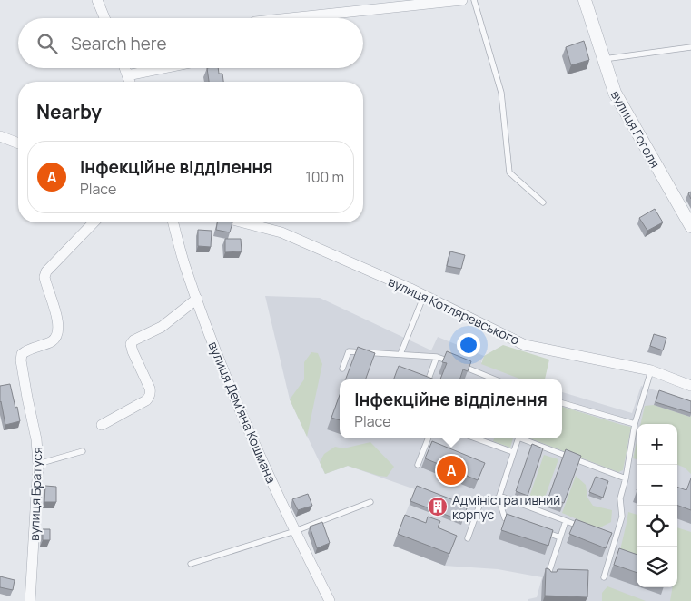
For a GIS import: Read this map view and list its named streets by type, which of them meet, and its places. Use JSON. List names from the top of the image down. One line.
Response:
{"streets":{"street":["вулиця Гоголя","вулиця Котляревського","вулиця Демʼяна Кошмана","вулиця Братуся"]},"places":{"building":["Адміністративний корпус"]},"page":{"search":"Search here","heading":"Nearby","list":[{"mark":"A","name":"Інфекційне відділення","note":"Place","value":"100 m"}],"popup":["Інфекційне відділення","Place"],"map_buttons":["+","−"],"pins":"A"}}
